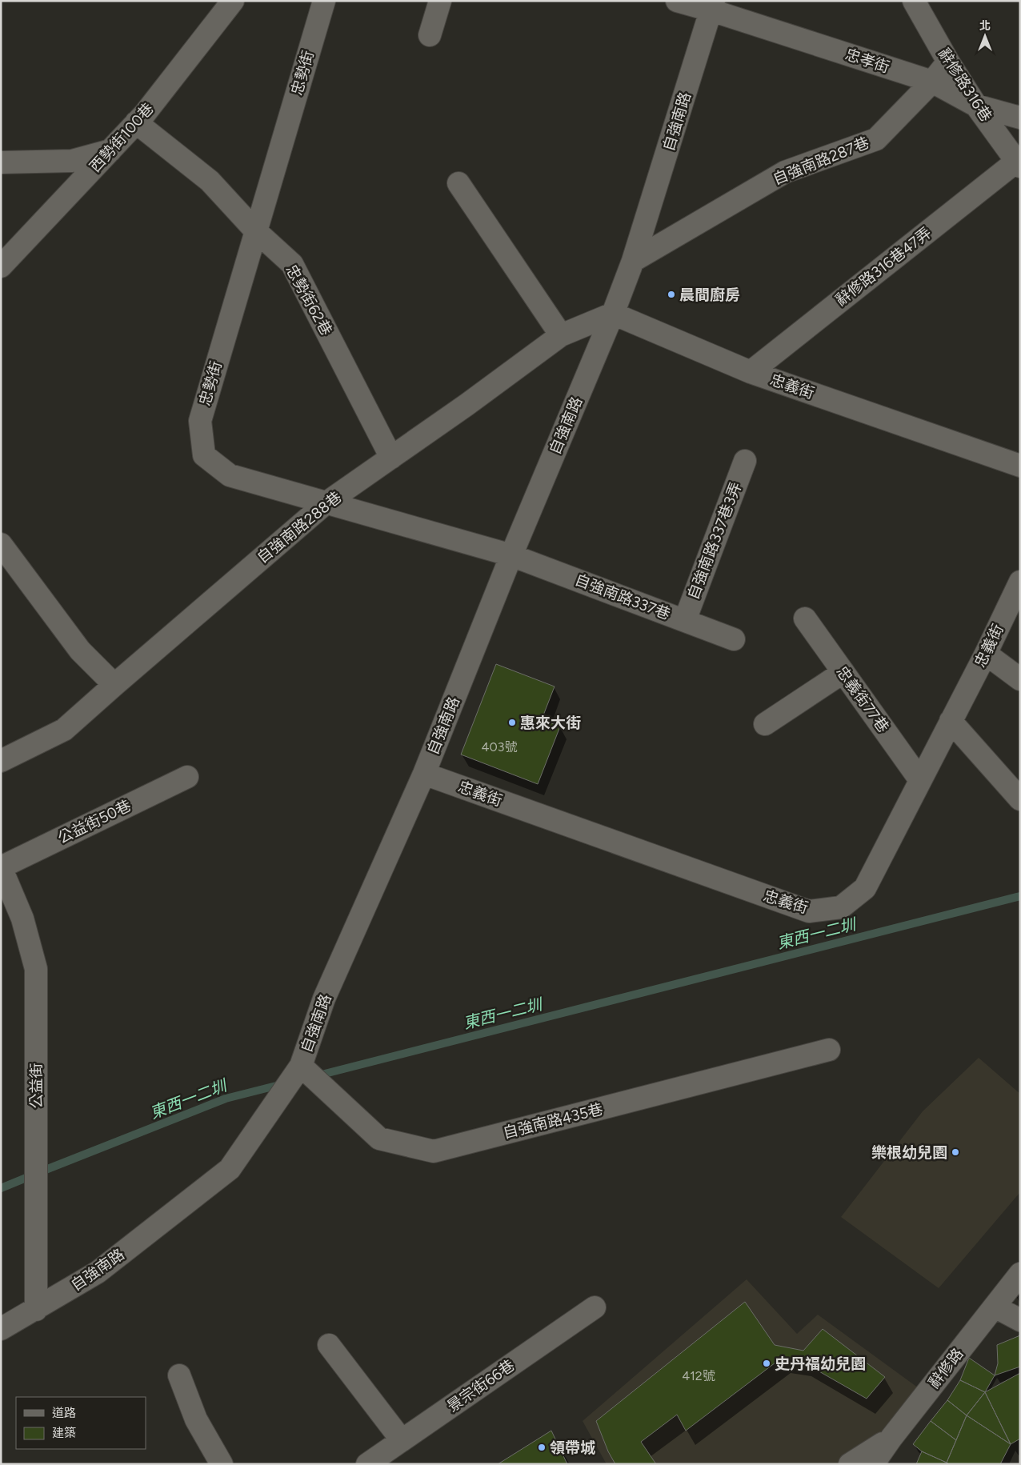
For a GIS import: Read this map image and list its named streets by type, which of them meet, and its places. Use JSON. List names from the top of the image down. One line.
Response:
{"streets":{"street":["忠孝街","忠勢街","辭修路316巷","自強南路","西勢街100巷","自強南路287巷","辭修路316巷47弄","忠勢街62巷","忠義街","自強南路288巷","自強南路337巷3弄","自強南路337巷","忠義街77巷","公益街50巷","公益街","自強南路435巷","辭修路","景宗街66巷"]},"crossings":[["忠孝街","辭修路316巷"],["忠孝街","自強南路"],["忠孝街","自強南路287巷"],["忠勢街","自強南路"],["忠勢街","忠勢街62巷"],["忠勢街","自強南路288巷"],["忠勢街","自強南路337巷"],["辭修路316巷","自強南路287巷"],["辭修路316巷","辭修路316巷47弄"],["自強南路","自強南路287巷"],["自強南路","忠義街"],["自強南路","自強南路288巷"],["自強南路","自強南路337巷"],["自強南路","公益街"],["自強南路","自強南路435巷"],["西勢街100巷","忠勢街62巷"],["辭修路316巷47弄","忠義街"],["忠勢街62巷","自強南路288巷"],["忠義街","自強南路288巷"],["忠義街","忠義街77巷"],["自強南路337巷3弄","自強南路337巷"],["公益街50巷","公益街"]],"water":["東西一二圳"],"places":["晨間廚房","惠來大街","樂根幼兒園","史丹福幼兒園","領帶城"],"house_numbers":["403號","412號"],"legend":["道路","建築"],"north":"top"}
